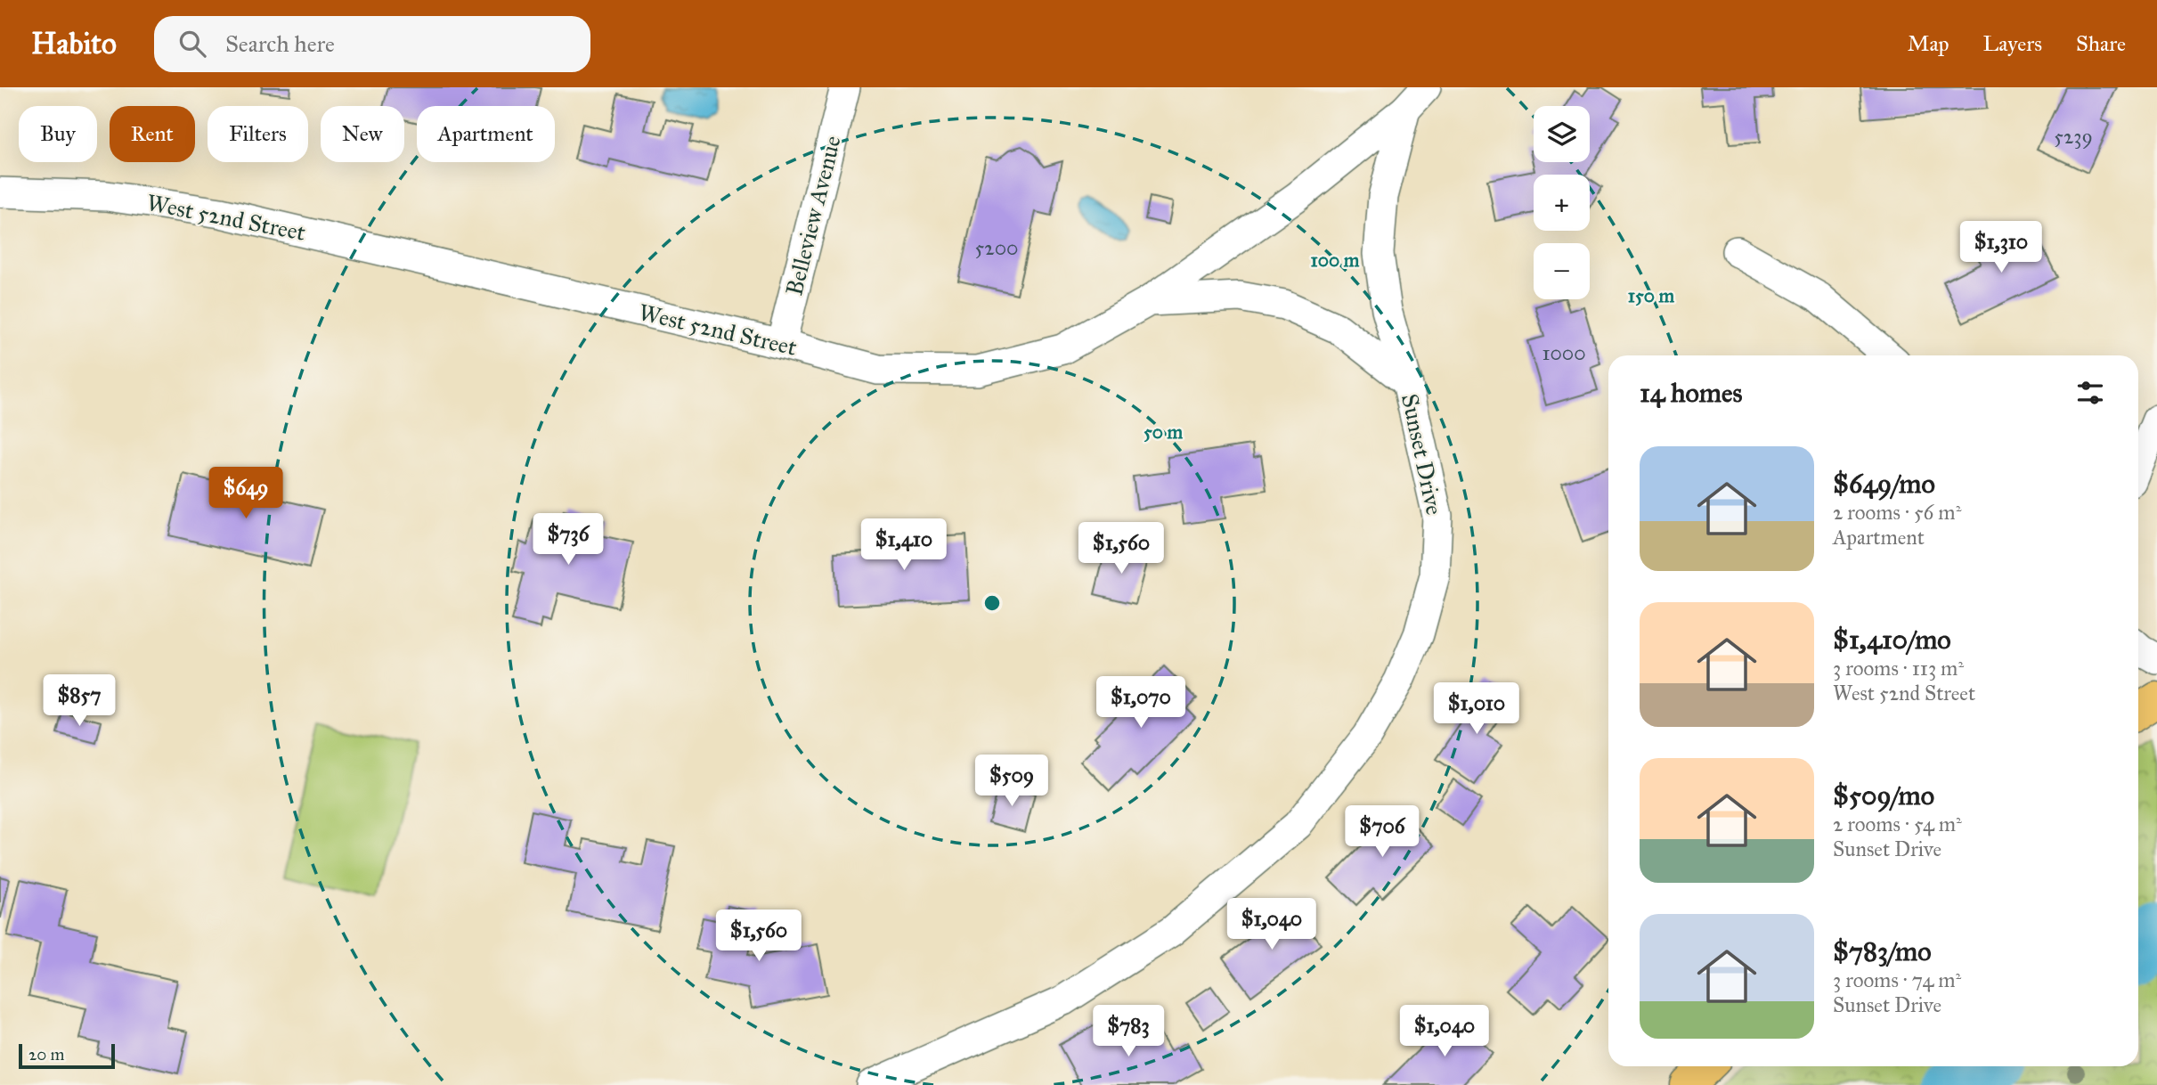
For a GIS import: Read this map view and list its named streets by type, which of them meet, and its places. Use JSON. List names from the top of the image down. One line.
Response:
{"streets":{"street":["Belleview Avenue","West 52nd Street","Sunset Drive"]},"crossings":[["Belleview Avenue","West 52nd Street"],["West 52nd Street","Sunset Drive"]],"house_numbers":["5239","5200","1000"],"scale_bar":"20 m","page":{"header":"Habito","search":"Search here","nav":["Map","Layers","Share"],"map_buttons":["+","−"],"chip":["Buy","Rent","Filters","New","Apartment"],"price":["$1,310","$649","$736","$1,410","$1,560","$857","$1,070","$1,010","$509","$706","$1,040","$1,560","$783","$1,040"],"heading":"14 homes","list":[{"name":"$649/mo","note":"2 rooms · 56 m² · Apartment"},{"name":"$1,410/mo","note":"3 rooms · 113 m² · West 52nd Street"},{"name":"$509/mo","note":"2 rooms · 54 m² · Sunset Drive"},{"name":"$783/mo","note":"3 rooms · 74 m² · Sunset Drive"}],"scale":"20 m"},"rings":["100 m","150 m","50 m"]}
